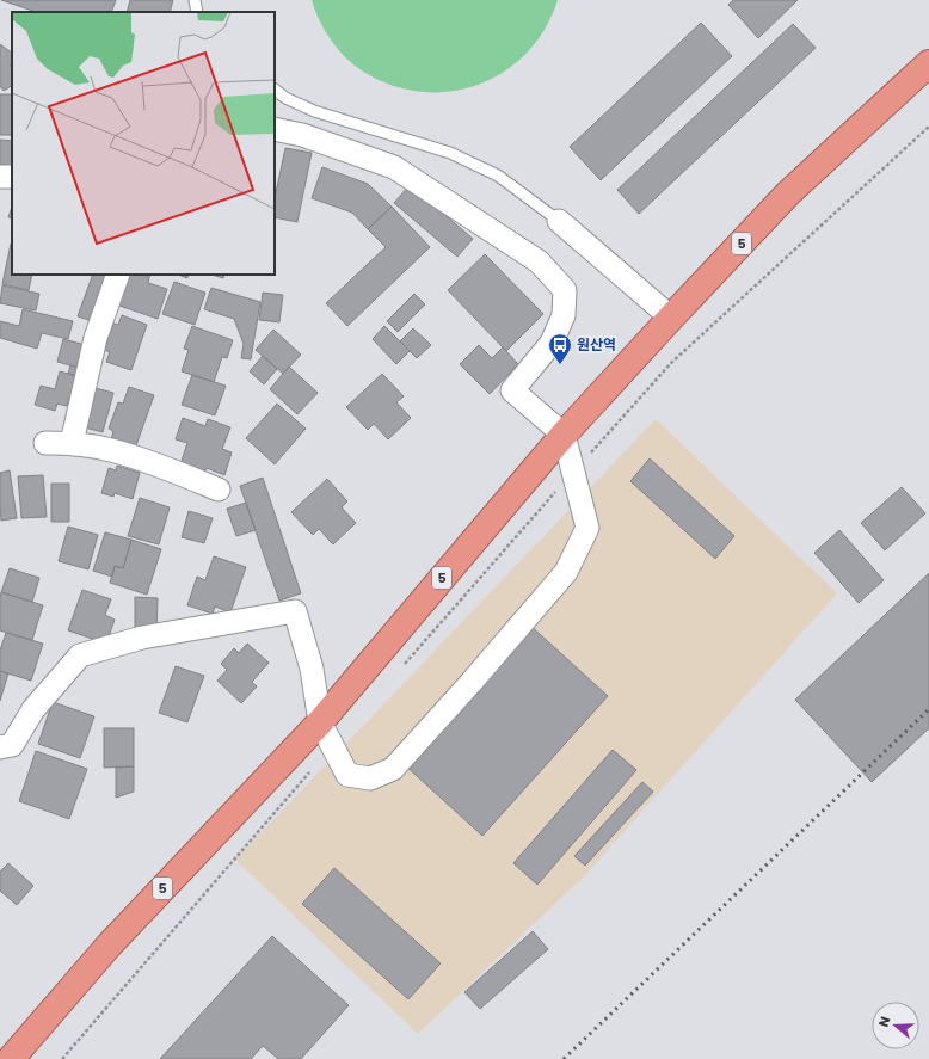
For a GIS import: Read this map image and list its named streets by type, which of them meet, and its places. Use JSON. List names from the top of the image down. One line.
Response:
{"streets":{"highway":["5"]},"places":{"bus stop":["원산역"]},"north":"left"}
